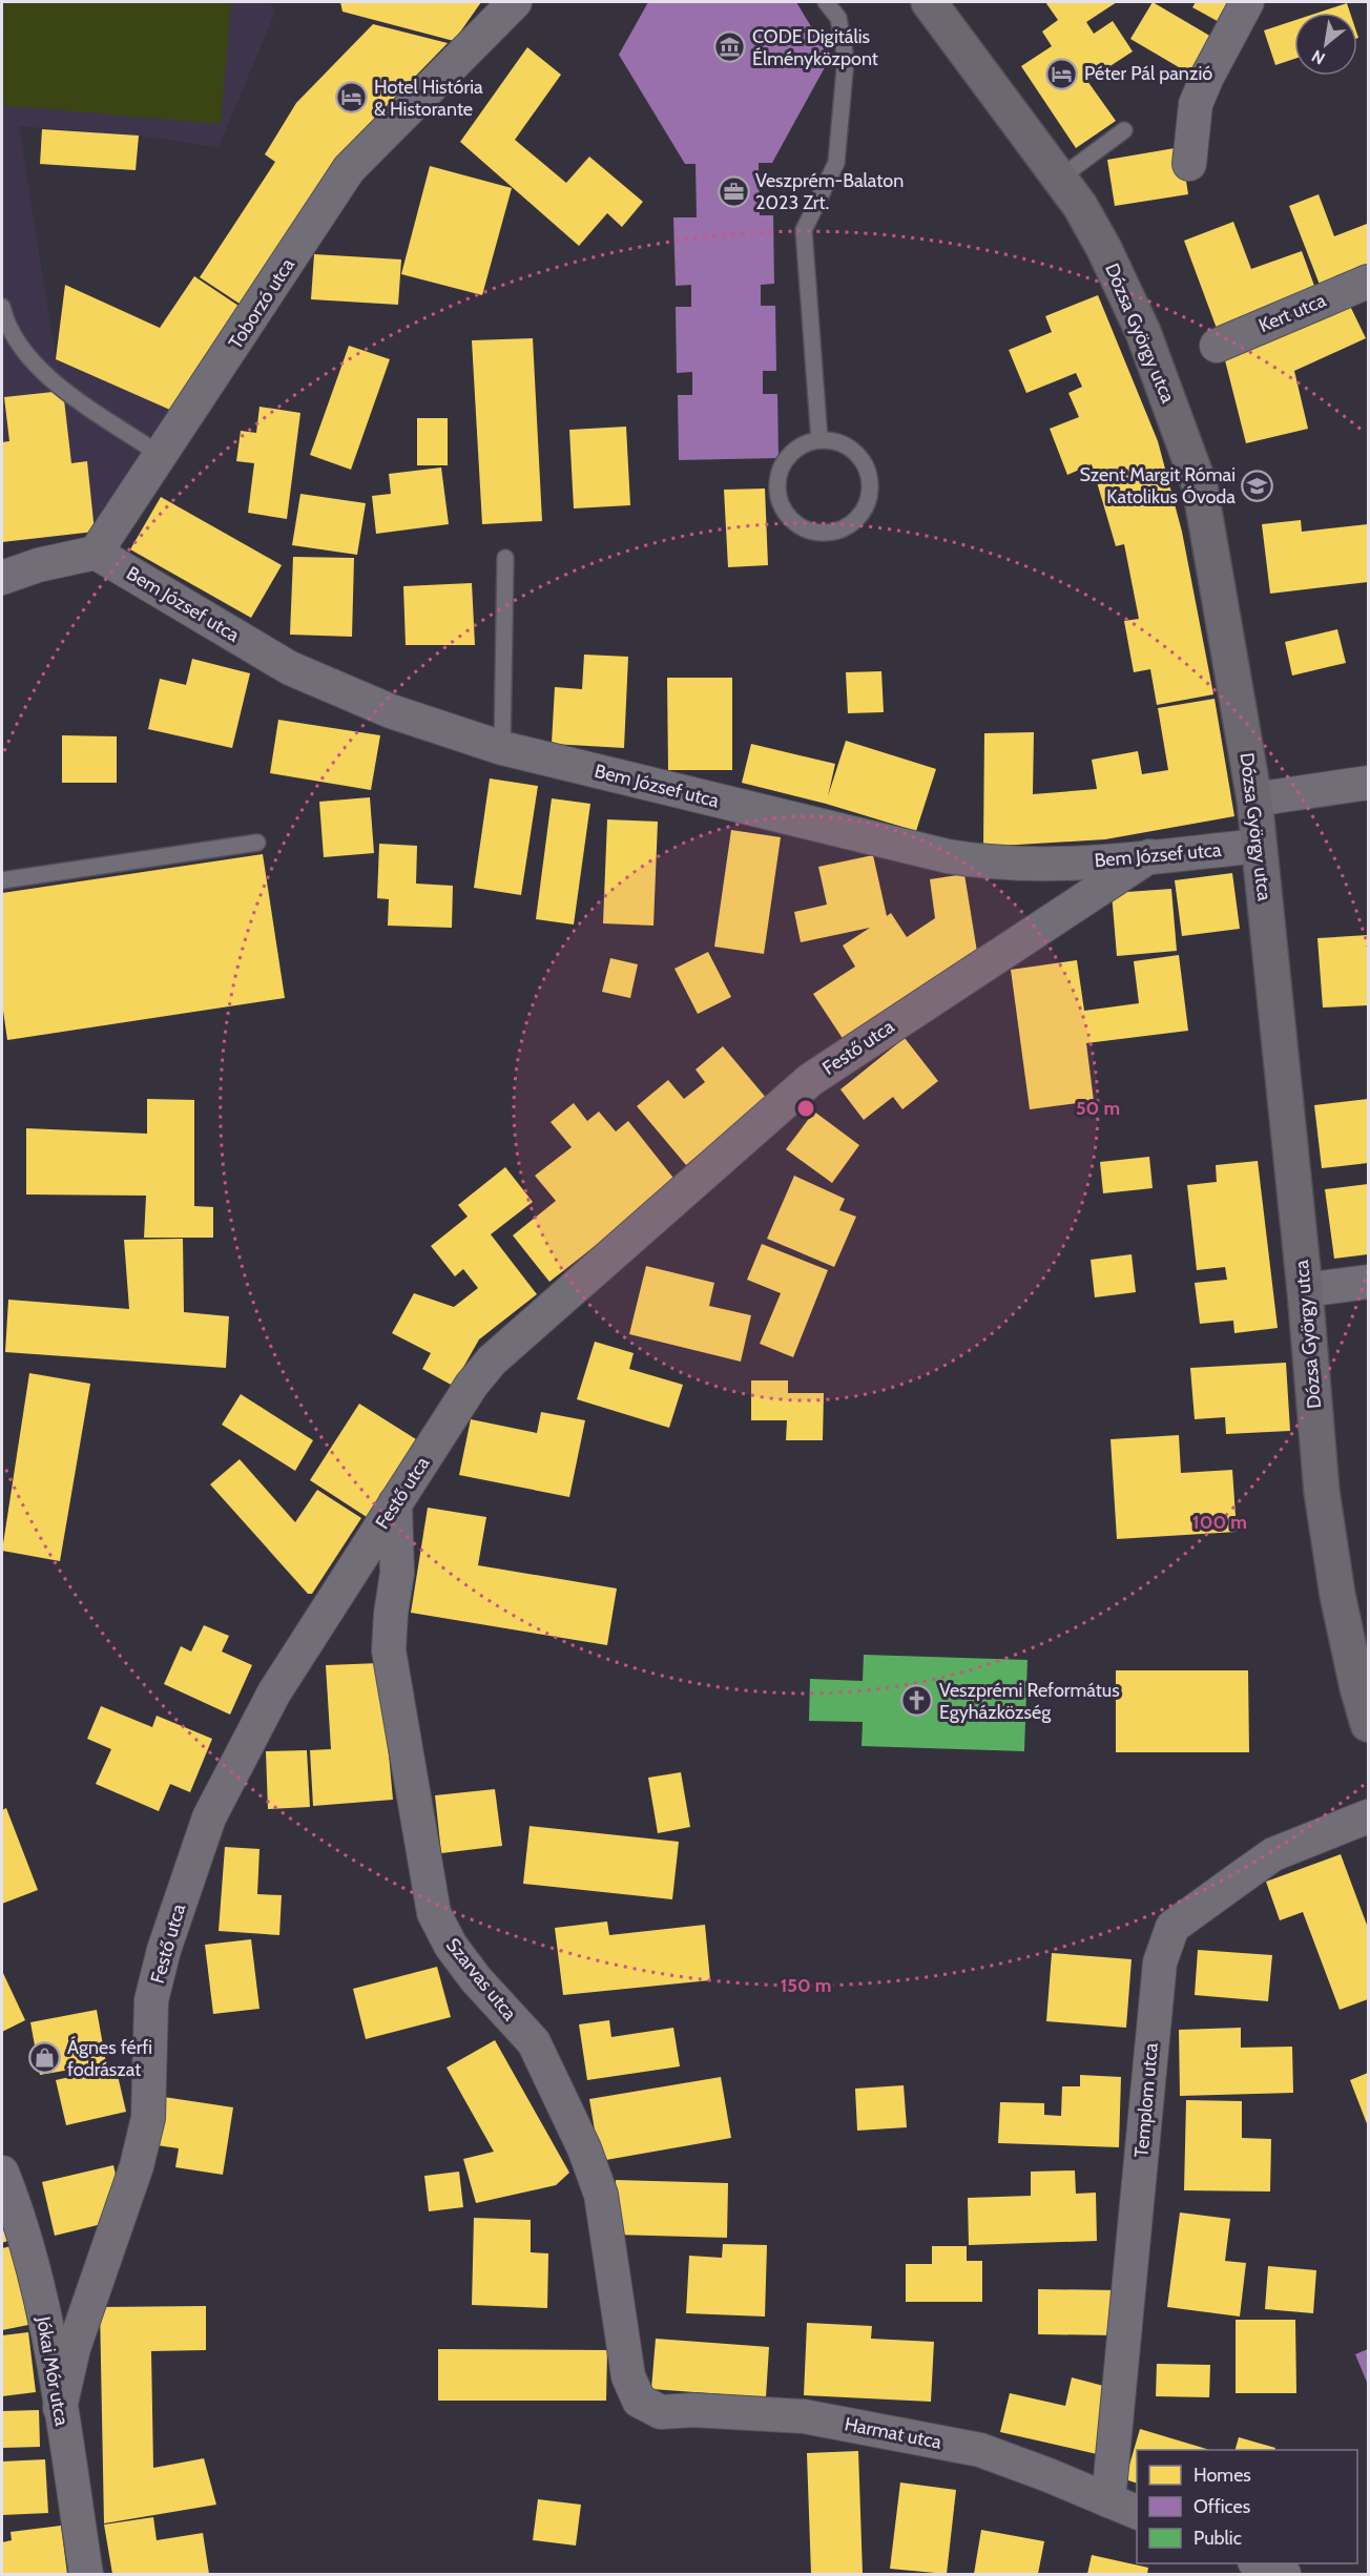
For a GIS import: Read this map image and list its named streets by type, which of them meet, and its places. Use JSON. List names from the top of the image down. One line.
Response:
{"streets":{"main road":["Dózsa György utca"],"street":["Toborzó utca","Kert utca","Bem József utca","Festő utca","Szarvas utca","Templom utca","Jókai Mór utca","Harmat utca"]},"crossings":[["Toborzó utca","Bem József utca"],["Dózsa György utca","Bem József utca"],["Bem József utca","Festő utca"],["Festő utca","Szarvas utca"],["Festő utca","Jókai Mór utca"],["Szarvas utca","Harmat utca"],["Templom utca","Harmat utca"]],"places":{"museum":["CODE Digitális Élményközpont"],"hotel":["Péter Pál panzió","Hotel História & Historante"],"office":["Veszprém-Balaton 2023 Zrt."],"school or university":["Szent Margit Római Katolikus Óvoda"],"church":["Veszprémi Református Egyházközség"],"shop":["Ágnes férfi fodrászat"]},"legend":["Homes","Offices","Public"],"north":"bottom left","rings":["50 m","100 m","150 m"]}
